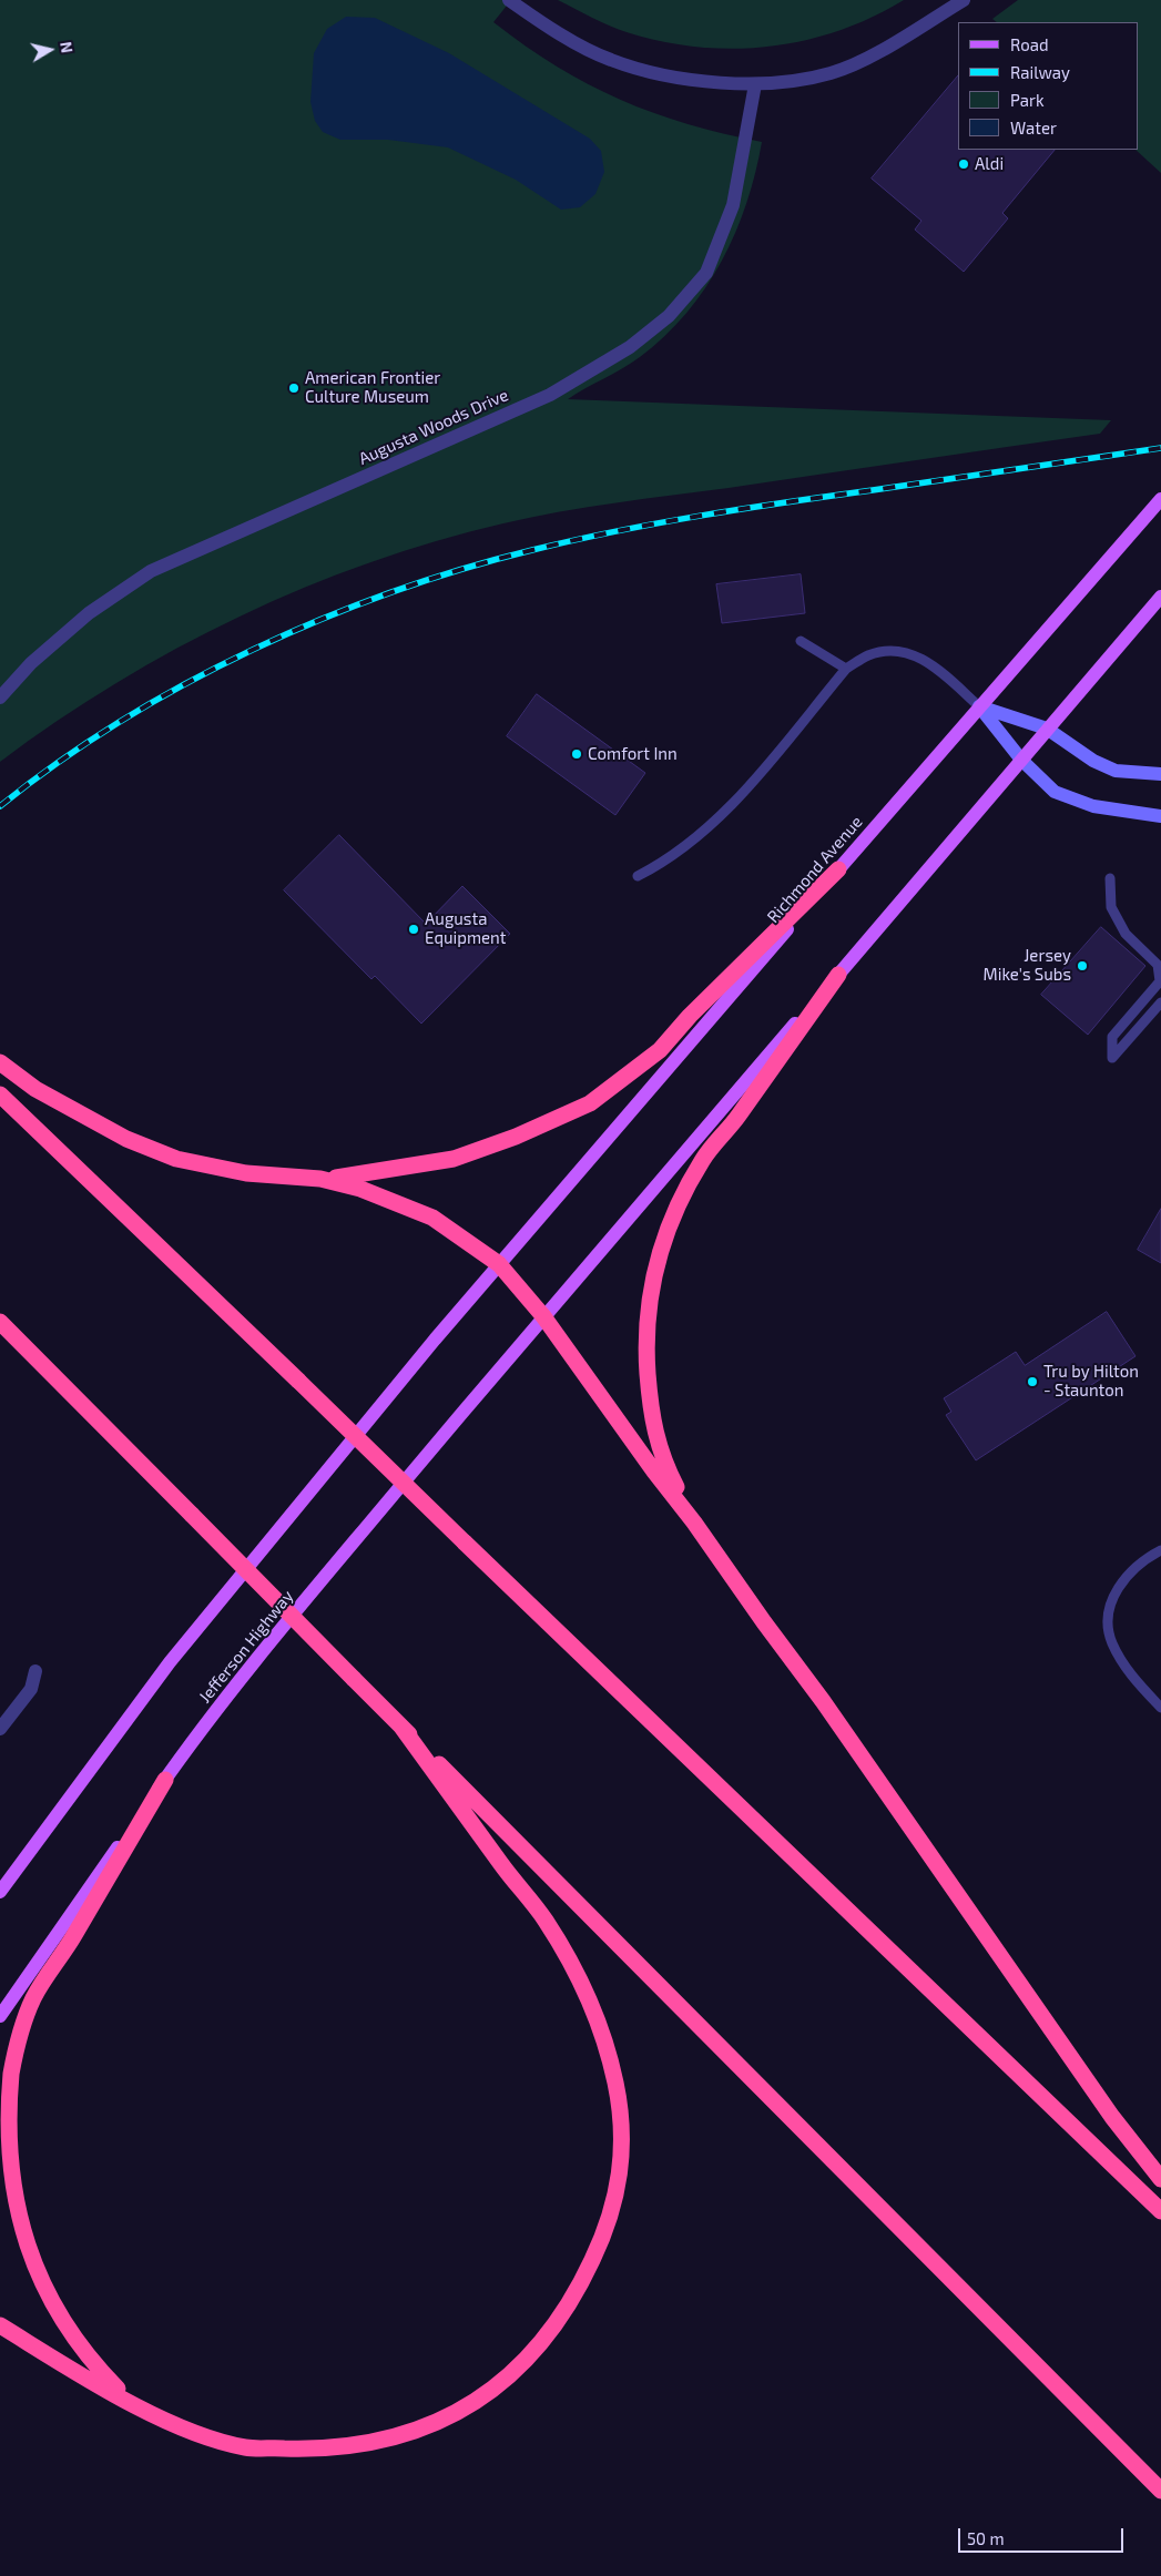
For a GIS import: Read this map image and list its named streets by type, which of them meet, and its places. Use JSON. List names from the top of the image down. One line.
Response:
{"streets":{"main road":["Richmond Avenue","Jefferson Highway"],"street":["Augusta Woods Drive"]},"places":["Aldi","American Frontier Culture Museum","Comfort Inn","Augusta Equipment","Jersey Mike's Subs","Tru by Hilton - Staunton"],"legend":["Road","Railway","Park","Water"],"scale_bar":"50 m","north":"right"}
